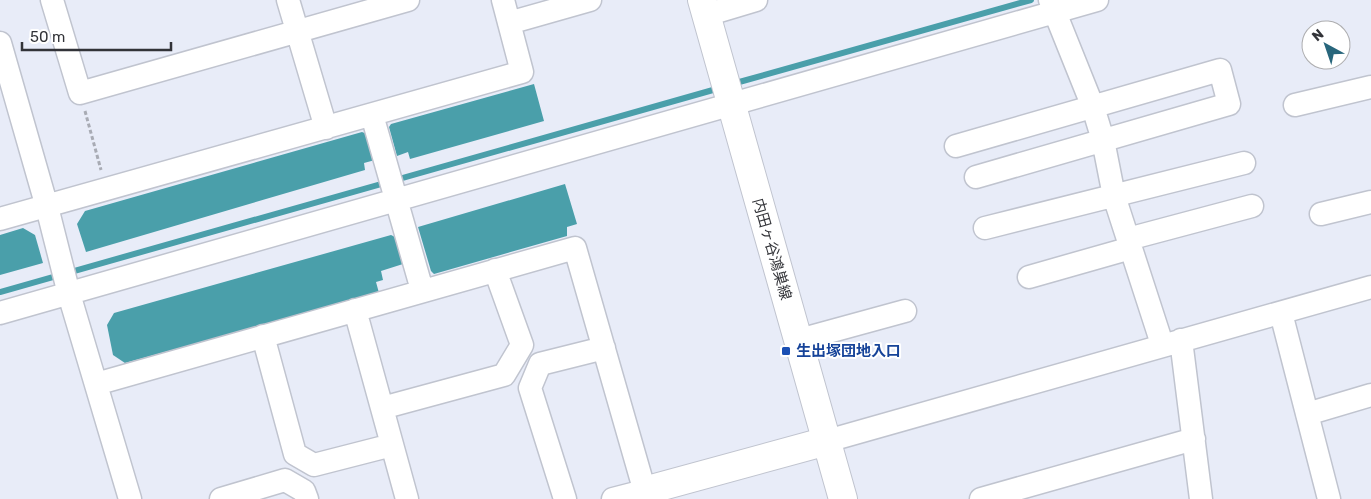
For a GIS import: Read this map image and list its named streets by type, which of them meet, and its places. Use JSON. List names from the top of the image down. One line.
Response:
{"streets":{"main road":["内田ヶ谷鴻巣線"]},"places":{"transit":["生出塚団地入口"]},"scale_bar":"50 m","north":"top left"}
